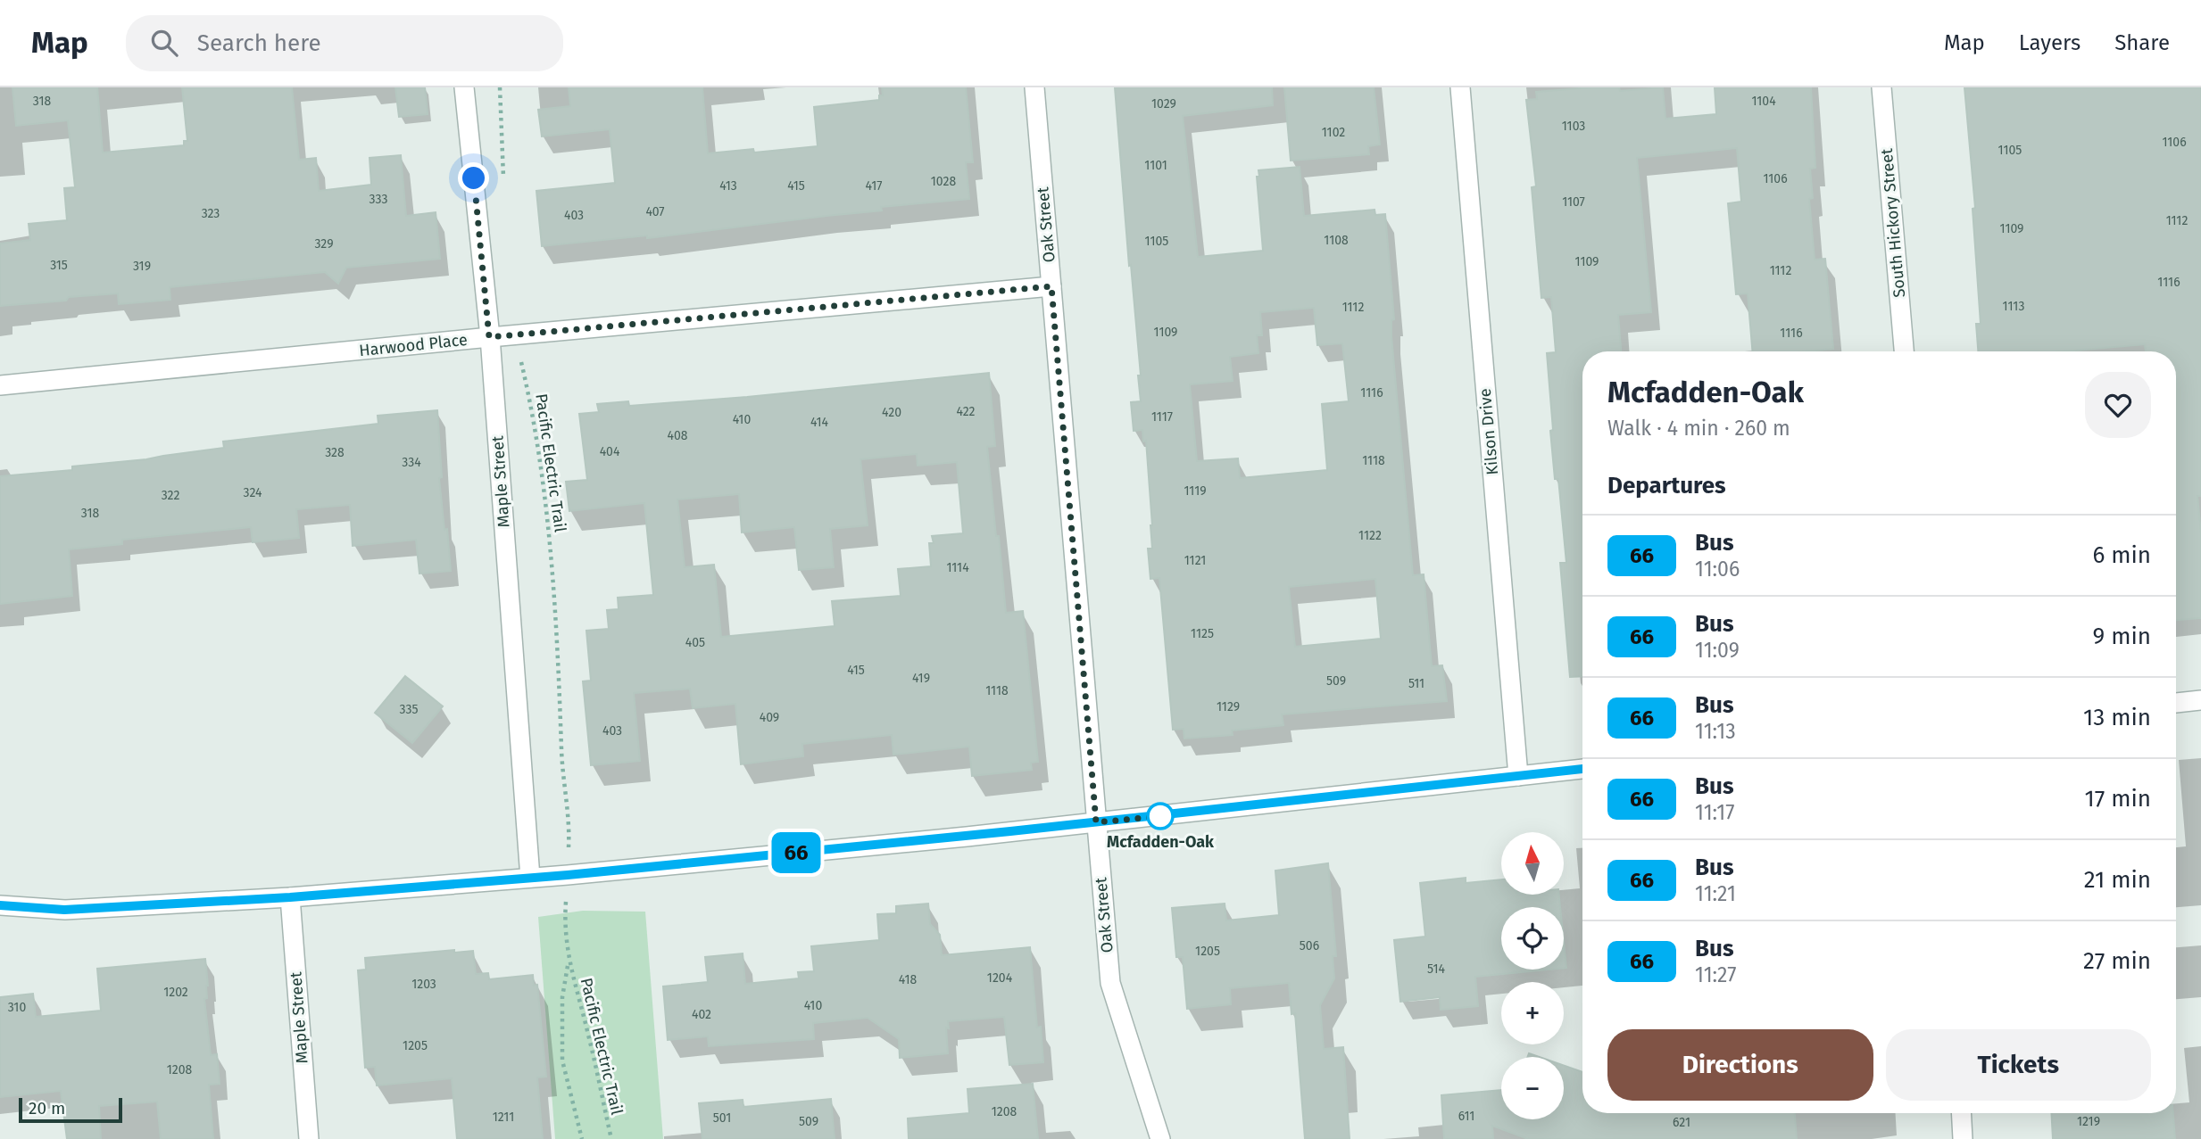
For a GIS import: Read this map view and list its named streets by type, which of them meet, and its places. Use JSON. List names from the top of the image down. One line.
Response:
{"streets":{"street":["South Hickory Street","Oak Street","Harwood Place","Kilson Drive","Maple Street"],"path":["Pacific Electric Trail"]},"crossings":[["Oak Street","Harwood Place"],["Harwood Place","Pacific Electric Trail"],["Harwood Place","Maple Street"]],"places":["Mcfadden-Oak"],"lines":["bus line 66"],"house_numbers":["318","1104","1029","1103","1102","1106","1105","1101","1106","1028","413","415","417","333","1107","407","323","403","1112","1109","1108","1105","329","1109","315","319","1112","1116","1113","1112","1109","1116","1116","422","420","1117","410","414","408","404","328","1118","334","1119","324","322","318","1122","1121","1114","1125","405","415","419","509","511","1118","1129","335","409","403","506","1205","514","1204","418","1203","1202","410","310","402","1205","1208","1208","611","1211","501","509","1219","621"],"scale_bar":"20 m","north":"top","page":{"header":"Map","search":"Search here","nav":["Map","Layers","Share"],"on_map":"66","heading":[["Mcfadden-Oak","Walk · 4 min · 260 m"],"Departures"],"list":[{"mark":"66","name":"Bus","note":"11:06","value":"6 min"},{"mark":"66","name":"Bus","note":"11:09","value":"9 min"},{"mark":"66","name":"Bus","note":"11:13","value":"13 min"},{"mark":"66","name":"Bus","note":"11:17","value":"17 min"},{"mark":"66","name":"Bus","note":"11:21","value":"21 min"},{"mark":"66","name":"Bus","note":"11:27","value":"27 min"}],"map_buttons":["+","−"],"buttons":["Directions","Tickets"],"scale":"20 m"}}
